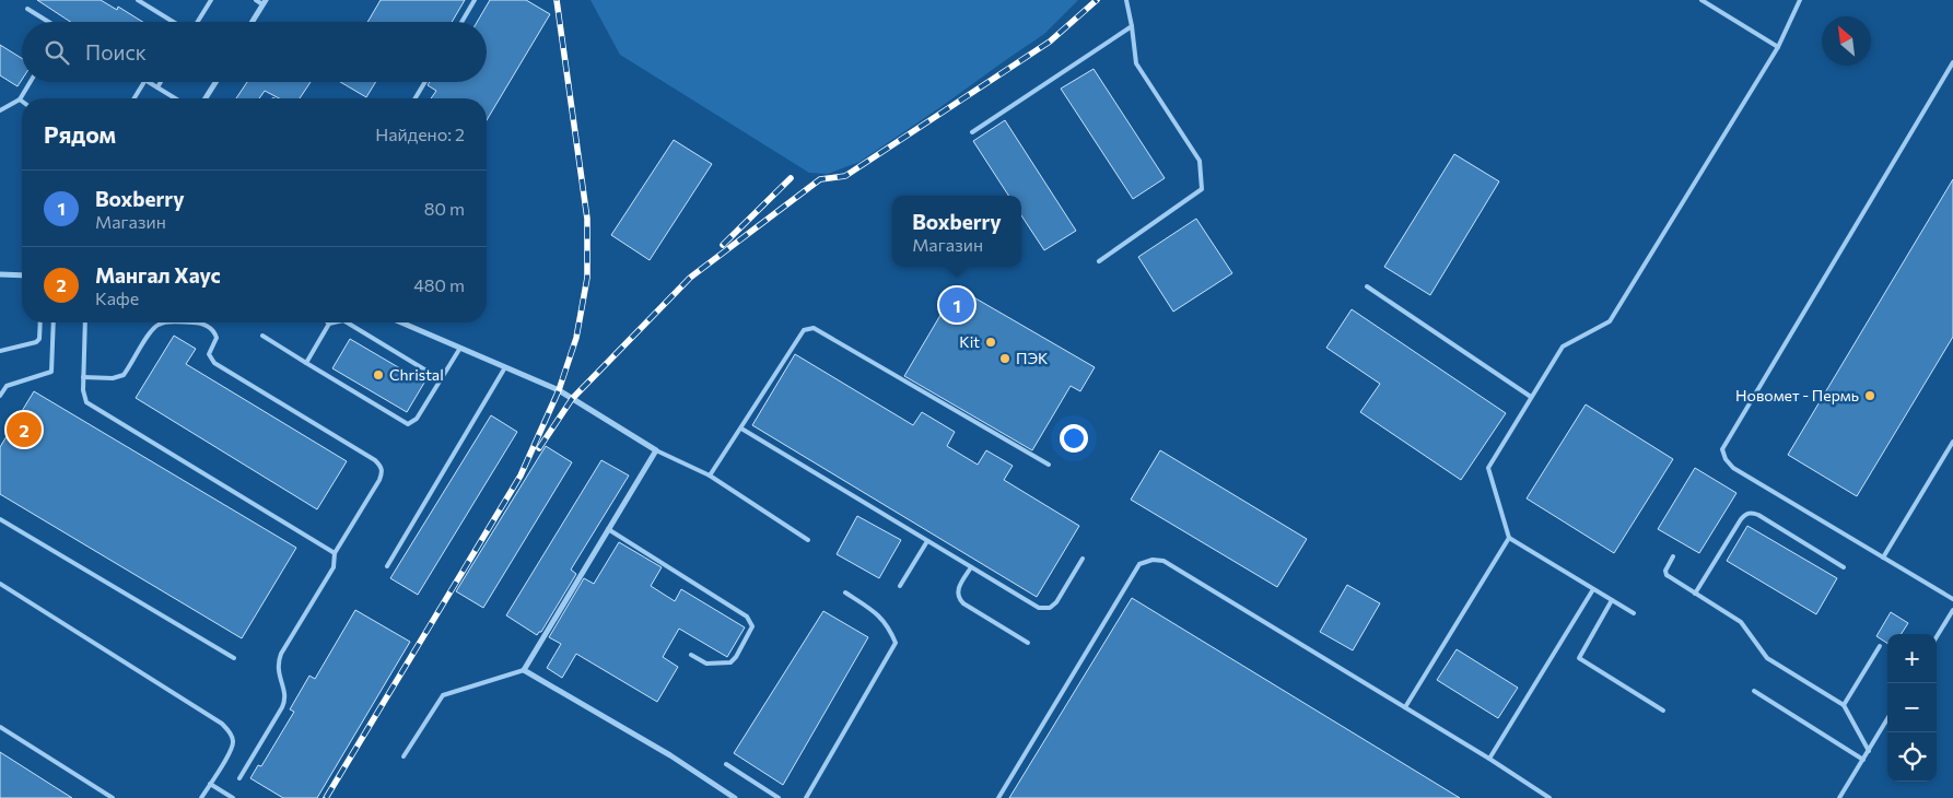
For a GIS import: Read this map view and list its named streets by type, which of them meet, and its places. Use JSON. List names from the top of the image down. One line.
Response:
{"places":["Kit","ПЭК","Christal","Новомет - Пермь"],"north":"top left","page":{"search":"Поиск","heading":["Рядом","Найдено: 2"],"list":[{"mark":"1","name":"Boxberry","note":"Магазин","value":"80 m"},{"mark":"2","name":"Мангал Хаус","note":"Кафе","value":"480 m"}],"popup":["Boxberry","Магазин"],"pins":["1","2"],"map_buttons":["+","−"]}}
